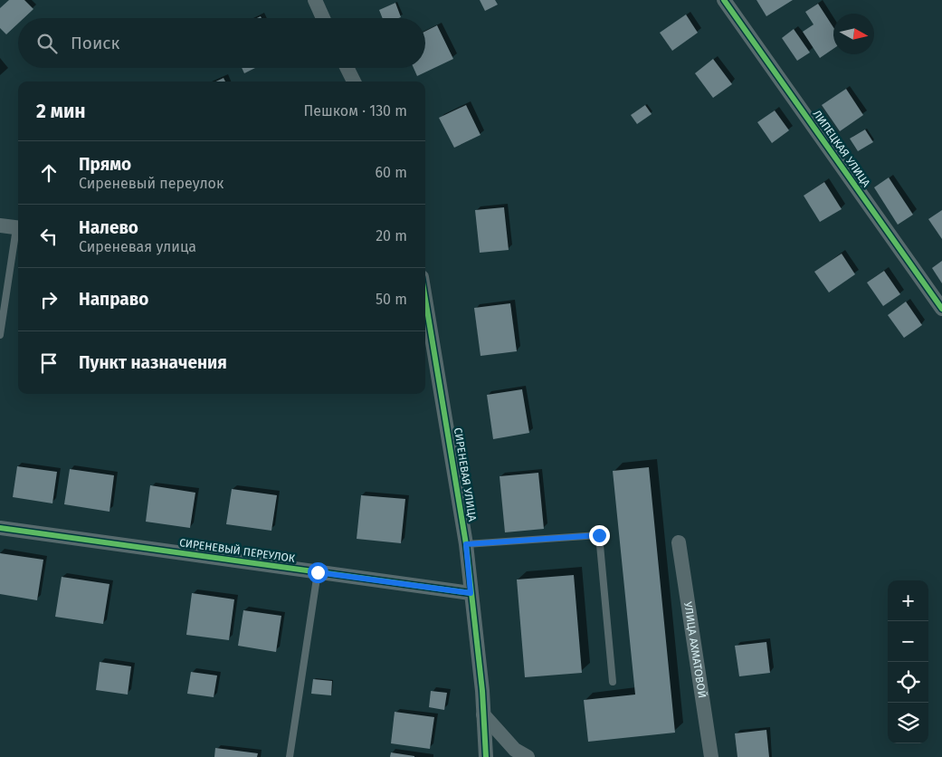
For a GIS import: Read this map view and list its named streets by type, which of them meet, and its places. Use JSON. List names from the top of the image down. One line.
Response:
{"streets":{"street":["ЛИПЕЦКАЯ УЛИЦА","СИРЕНЕВАЯ УЛИЦА","СИРЕНЕВЫЙ ПЕРЕУЛОК","УЛИЦА АХМАТОВОЙ"]},"crossings":[["СИРЕНЕВАЯ УЛИЦА","СИРЕНЕВЫЙ ПЕРЕУЛОК"]],"north":"right","page":{"search":"Поиск","heading":["2 мин","Пешком · 130 m"],"list":[["Прямо","Сиреневый переулок","60 m"],["Налево","Сиреневая улица","20 m"],["Направо","50 m"],"Пункт назначения"],"map_buttons":["+","−"]}}
